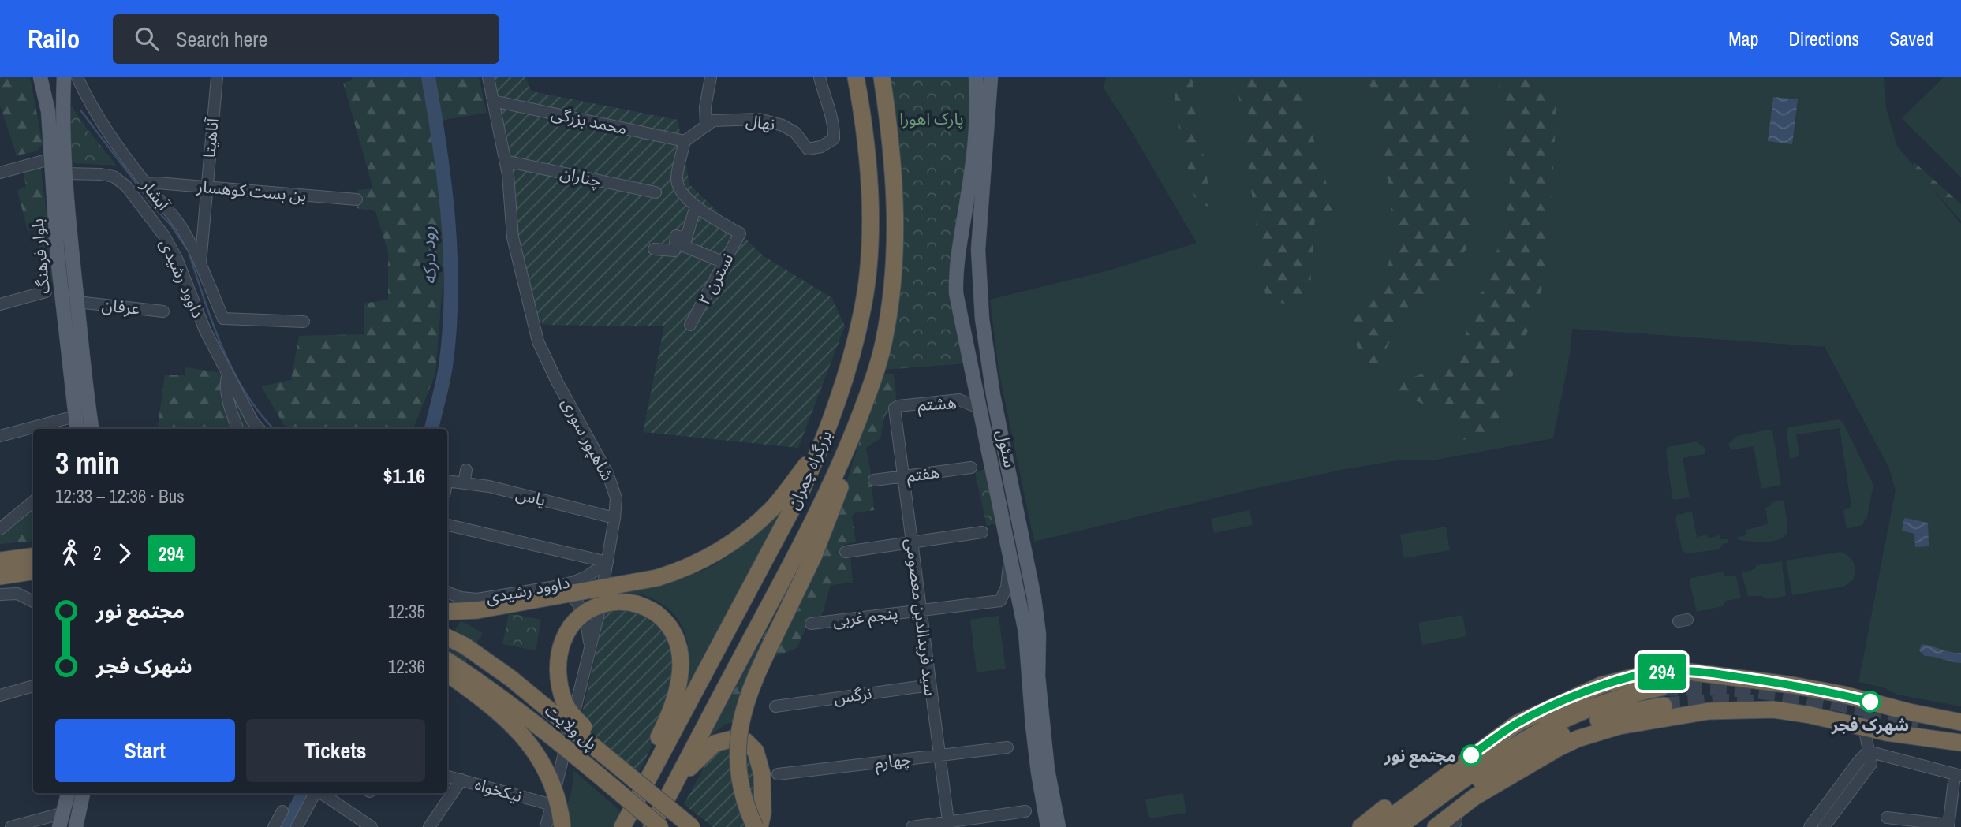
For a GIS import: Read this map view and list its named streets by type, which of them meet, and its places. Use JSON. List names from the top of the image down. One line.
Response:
{"streets":{"highway":["بزرگراه چمران","پل ولایت"],"main road":["بلوار فرهنگ","سئول"],"street":["محمد بزرگی","نهال","آناهیتا","چناران","بن بست کوهسار","آبشار","داوود رشیدی","نسترن ۲","عرفان","هشتم","شاهپور سوری","هفتم","یاس","پنجم غربی","سید فریدالدین معصومی","نرگس","چهارم","نیکخواه"]},"crossings":[["محمد بزرگی","نهال"],["محمد بزرگی","شاهپور سوری"],["آناهیتا","بن بست کوهسار"],["آناهیتا","آبشار"],["چناران","شاهپور سوری"],["بن بست کوهسار","آبشار"],["بلوار فرهنگ","داوود رشیدی"],["بلوار فرهنگ","عرفان"],["داوود رشیدی","شاهپور سوری"],["هشتم","سئول"],["هشتم","سید فریدالدین معصومی"],["شاهپور سوری","یاس"],["شاهپور سوری","نیکخواه"],["سئول","پنجم غربی"],["هفتم","سید فریدالدین معصومی"],["پنجم غربی","سید فریدالدین معصومی"],["سید فریدالدین معصومی","نرگس"],["سید فریدالدین معصومی","چهارم"]],"water":["رود درکه"],"parks":["پارک اهورا"],"places":["شهرک فجر","مجتمع نور"],"lines":["bus line 294"],"page":{"header":"Railo","search":"Search here","nav":["Map","Directions","Saved"],"on_map":"294","heading":["3 min","12:33 – 12:36 · Bus","$1.16"],"legs":["2","294"],"list":[{"name":"مجتمع نور","value":"12:35"},{"name":"شهرک فجر","value":"12:36"}],"buttons":["Start","Tickets"]}}
